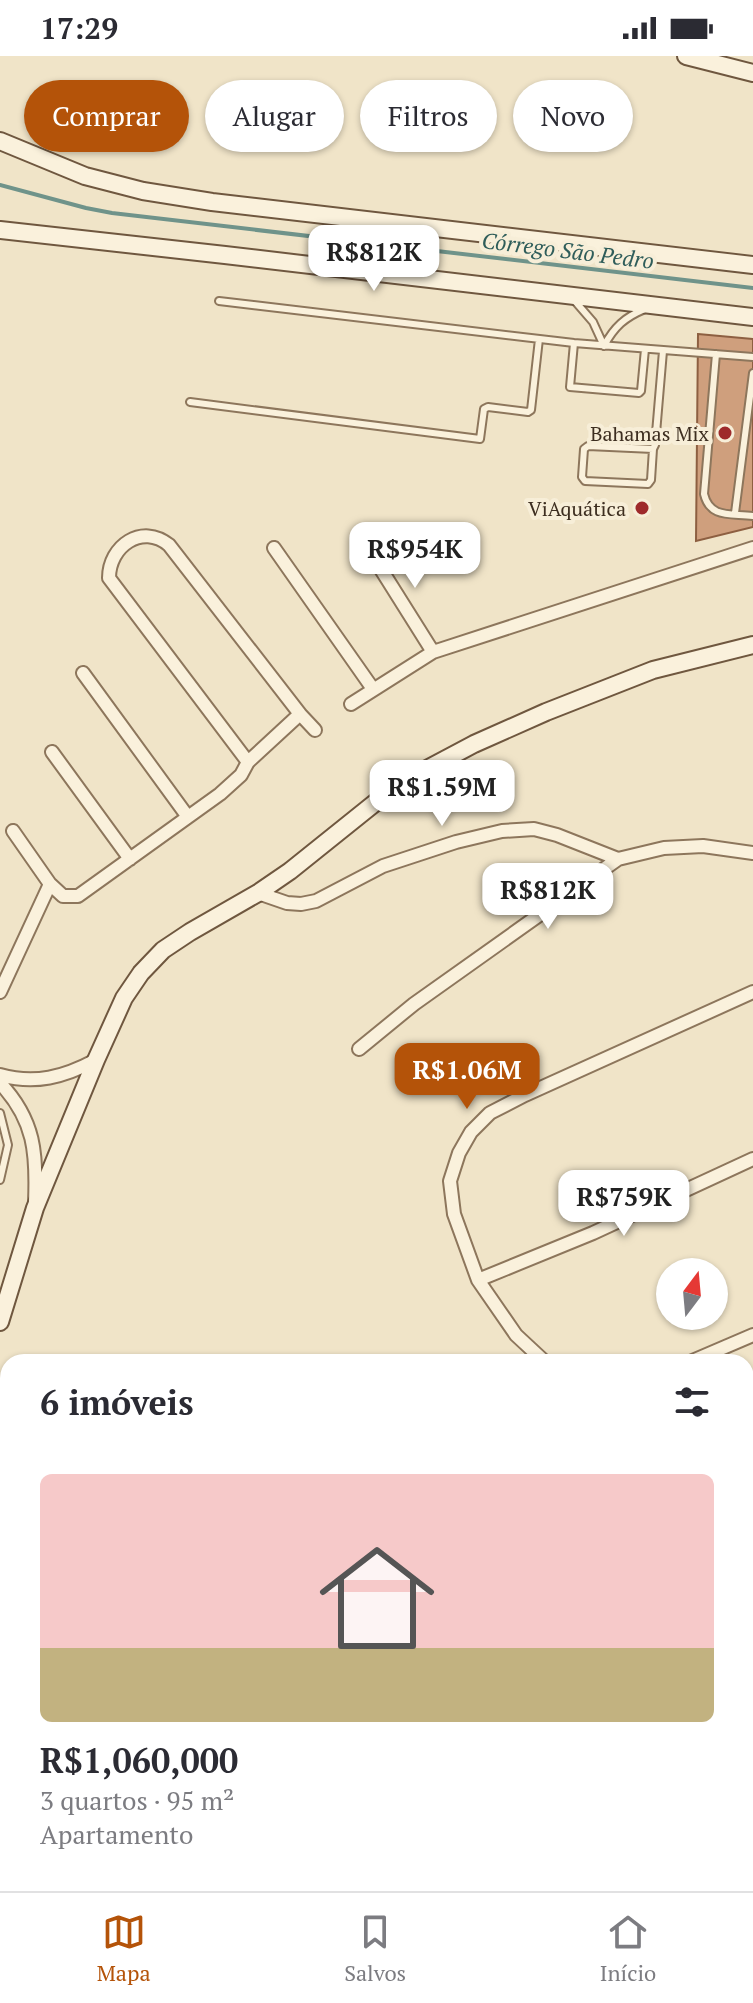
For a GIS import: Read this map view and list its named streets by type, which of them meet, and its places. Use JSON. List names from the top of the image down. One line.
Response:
{"water":["Córrego São Pedro"],"places":["Bahamas Mix","ViAquática"],"north":"top","page":{"status":"17:29","chip":["Comprar","Alugar","Filtros","Novo"],"price":["R$812K","R$954K","R$1.59M","R$812K","R$1.06M","R$759K"],"heading":"6 imóveis","list":[{"name":"R$1,060,000","note":"3 quartos · 95 m² · Apartamento"}],"tabs":["Mapa","Salvos","Início"]}}
